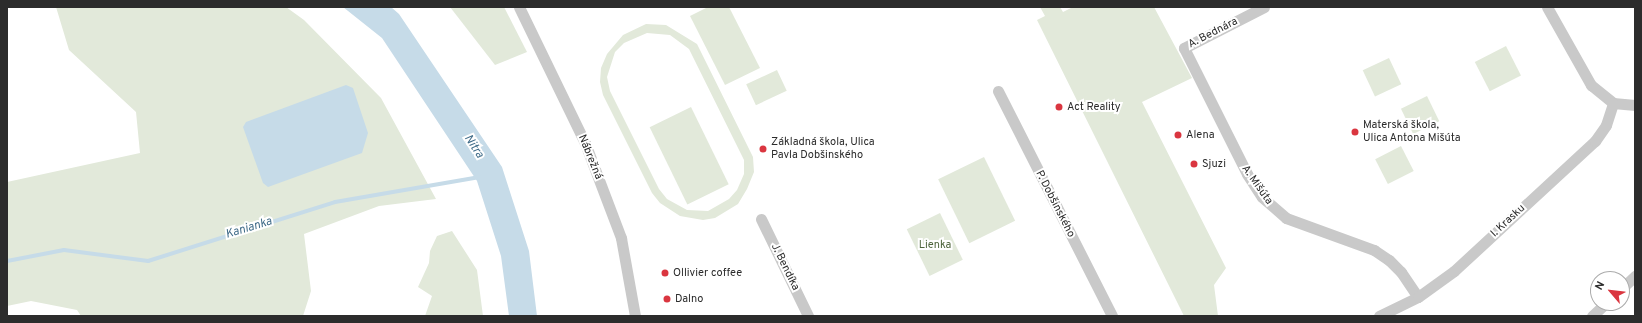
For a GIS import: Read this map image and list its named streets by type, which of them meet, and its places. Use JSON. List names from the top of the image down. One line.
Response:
{"streets":{"street":["A. Bednára","Nábrežná","A. Mišúta","P. Dobšinského","I. Krasku","J. Bendíka"]},"crossings":[["A. Bednára","A. Mišúta"],["A. Mišúta","I. Krasku"]],"water":["Nitra","Kanianka"],"parks":["Lienka"],"places":["Act Reality","Materská škola, Ulica Antona Mišúta","Alena","Základná škola, Ulica Pavla Dobšinského","Sjuzi","Ollivier coffee","Dalno"],"north":"top left"}
